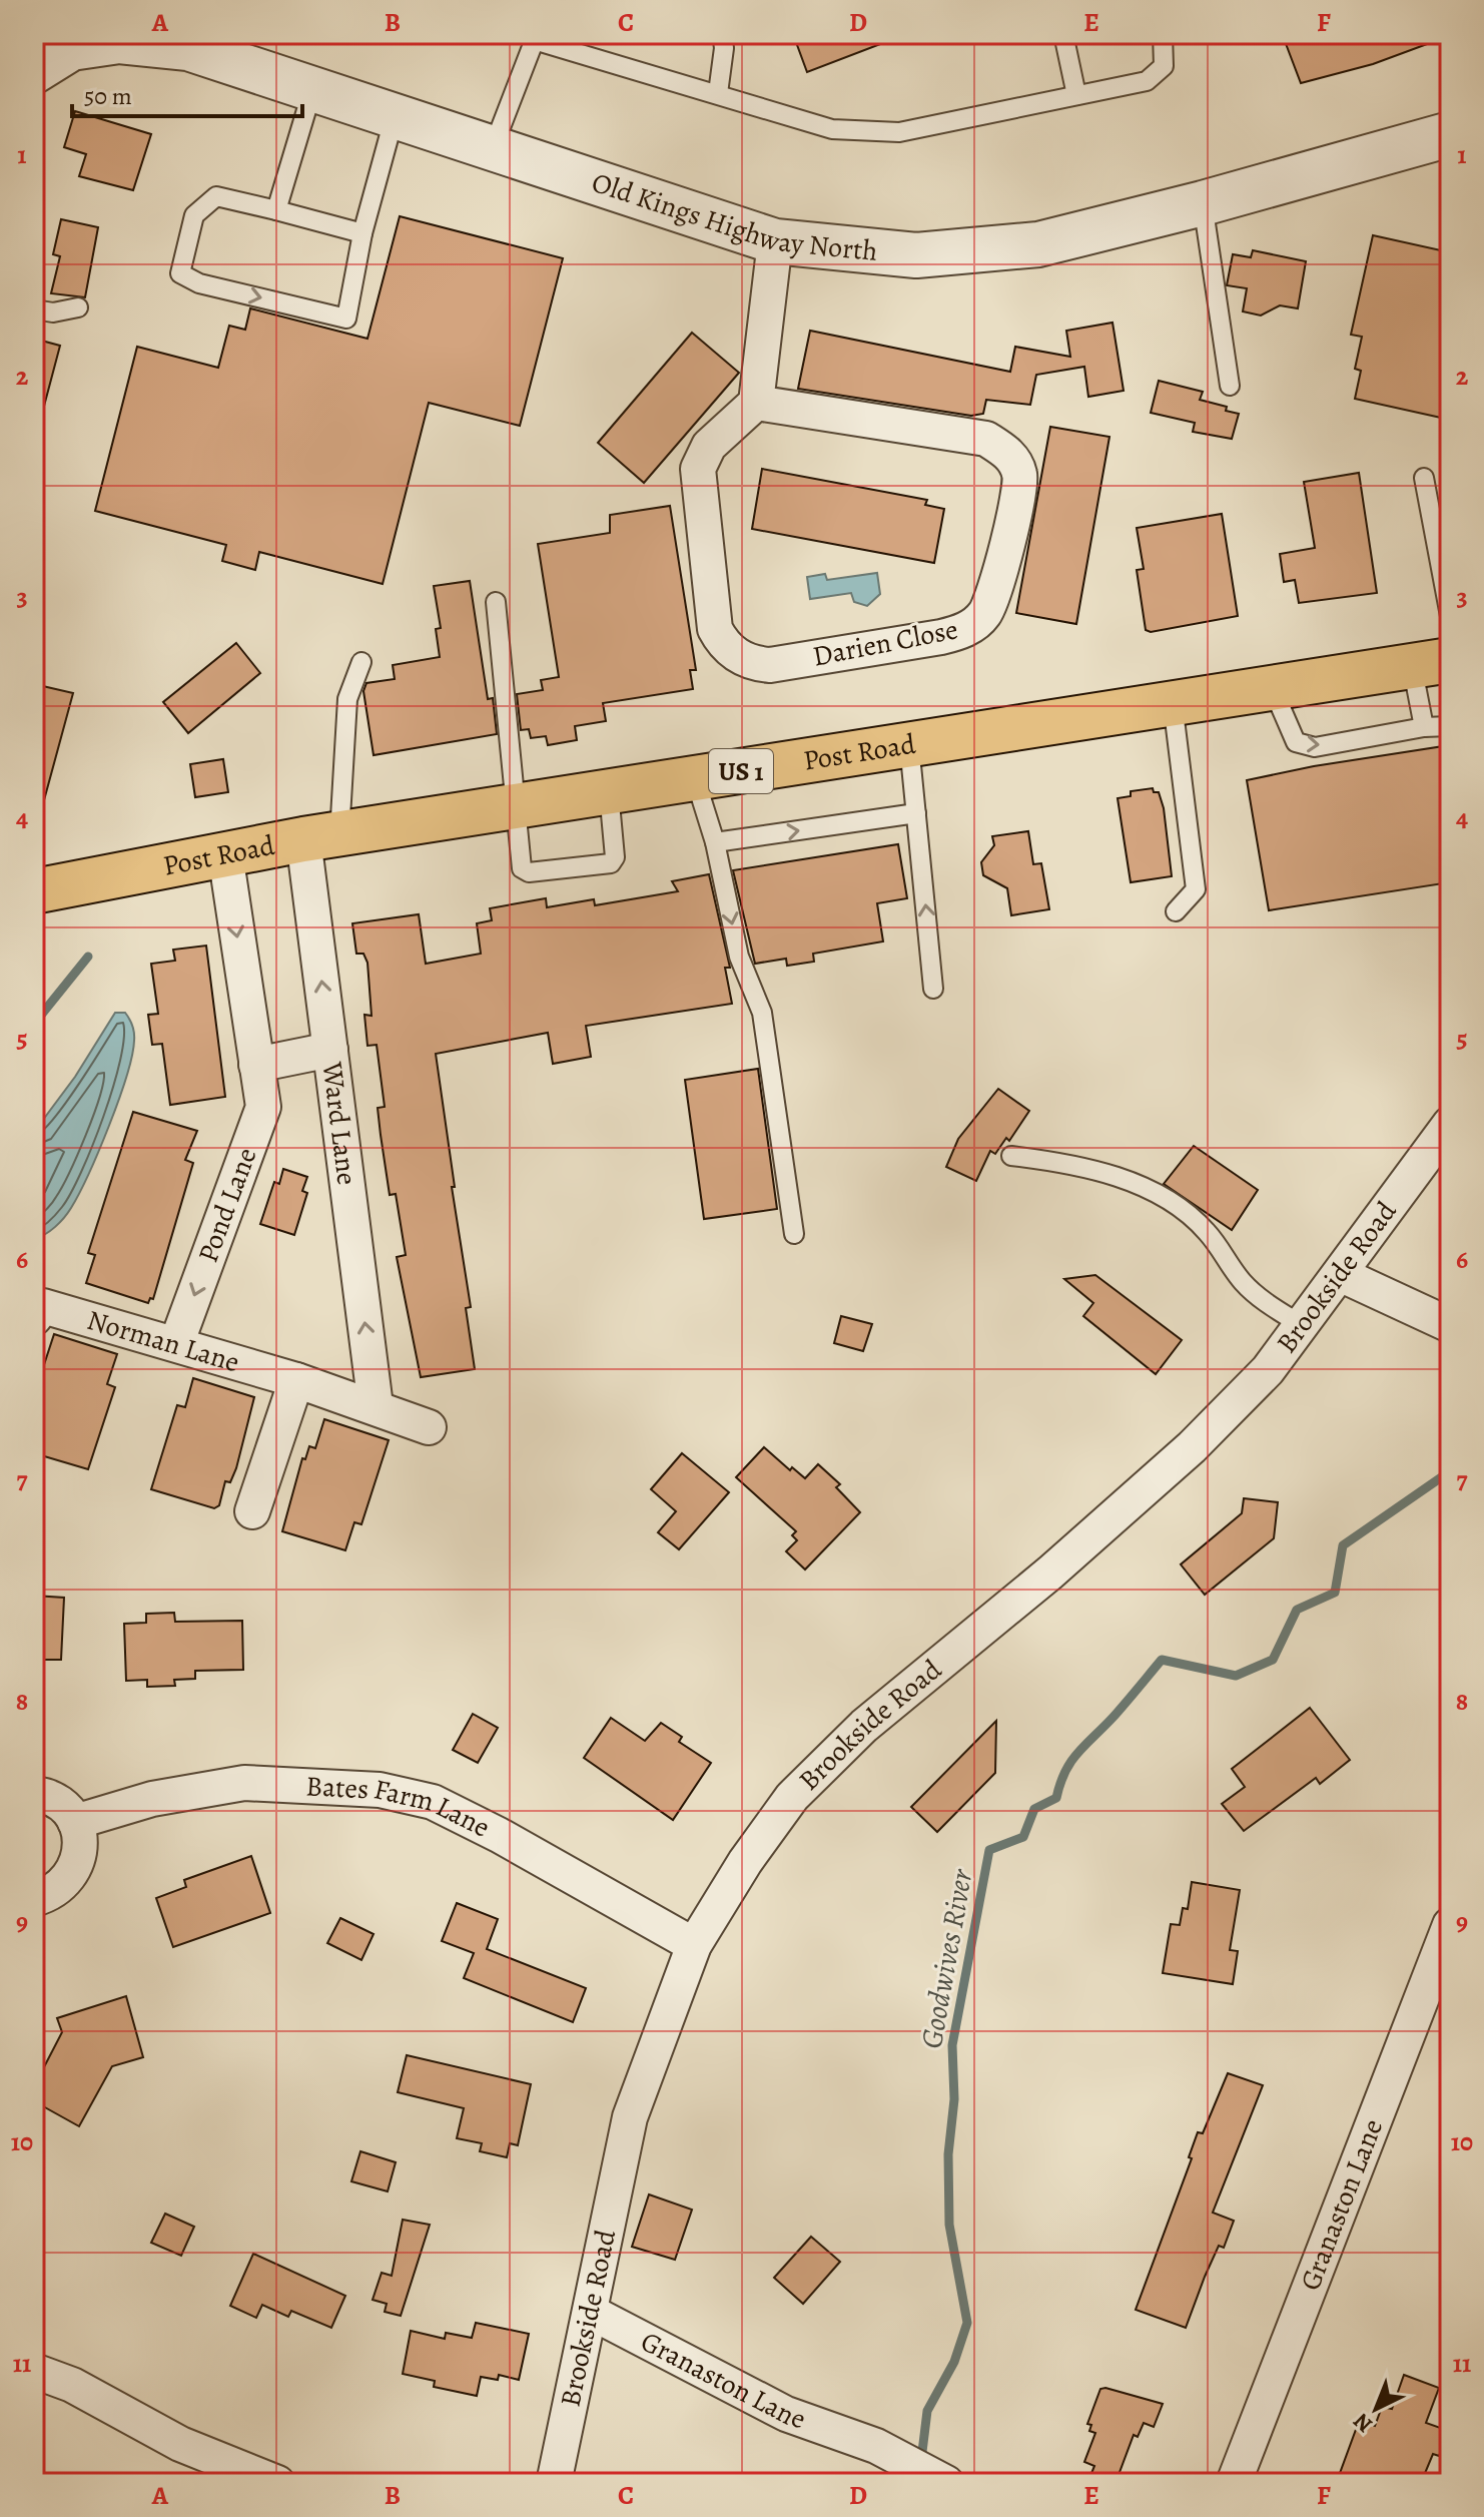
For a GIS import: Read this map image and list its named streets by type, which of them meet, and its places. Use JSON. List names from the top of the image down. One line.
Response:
{"streets":{"main road":["Post Road","US 1"],"street":["Old Kings Highway North","Darien Close","Ward Lane","Pond Lane","Brookside Road","Norman Lane","Bates Farm Lane","Granaston Lane"]},"crossings":[["Post Road","Ward Lane"],["Post Road","Pond Lane"],["Ward Lane","Norman Lane"],["Pond Lane","Norman Lane"],["Brookside Road","Bates Farm Lane"],["Brookside Road","Granaston Lane"]],"one_way":["Ward Lane","Pond Lane"],"water":["Goodwives River"],"scale_bar":"50 m","north":"bottom left","grid":{"columns":["A","B","C","D","E","F"],"rows":["1","2","3","4","5","6","7","8","9","10","11"]}}
